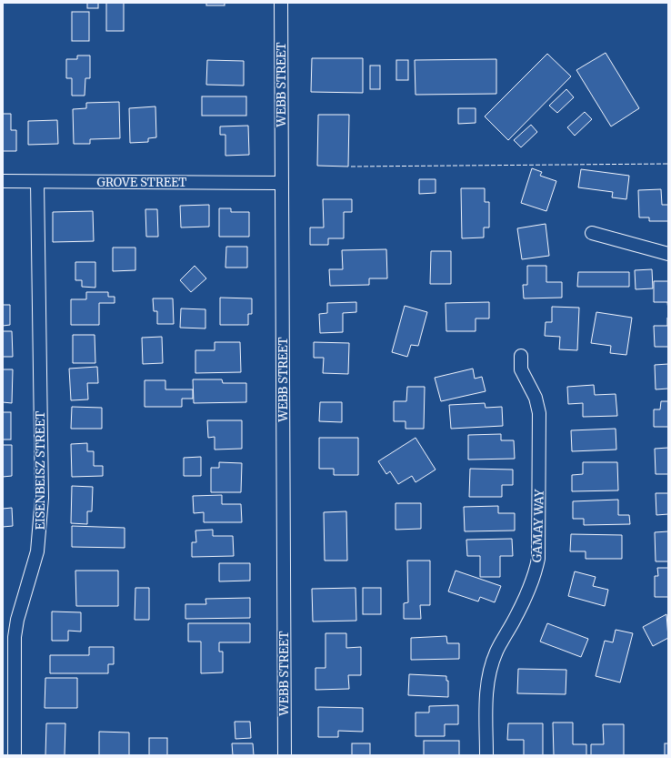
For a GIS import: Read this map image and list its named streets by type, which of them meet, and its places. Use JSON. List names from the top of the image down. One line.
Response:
{"streets":{"street":["WEBB STREET","GROVE STREET","EISENBEISZ STREET","GAMAY WAY"]},"crossings":[["WEBB STREET","GROVE STREET"],["GROVE STREET","EISENBEISZ STREET"]]}
